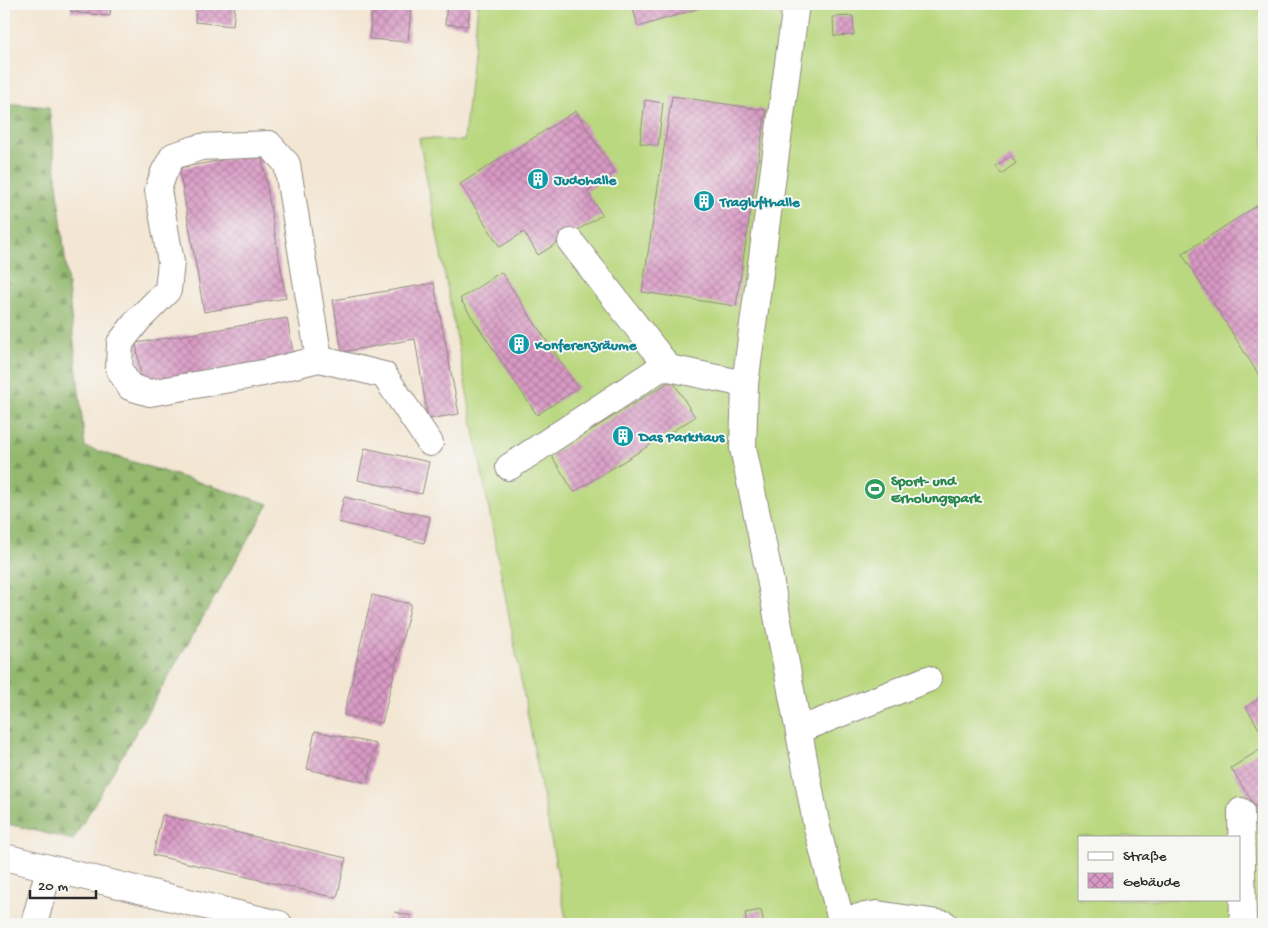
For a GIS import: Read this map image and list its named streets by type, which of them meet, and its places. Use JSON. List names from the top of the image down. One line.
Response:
{"places":{"building":["Judohalle","Traglufthalle","Konferenzräume","Das ParkHaus"],"sports":["Sport- und Erholungspark"]},"legend":["Straße","Gebäude"],"scale_bar":"20 m"}
